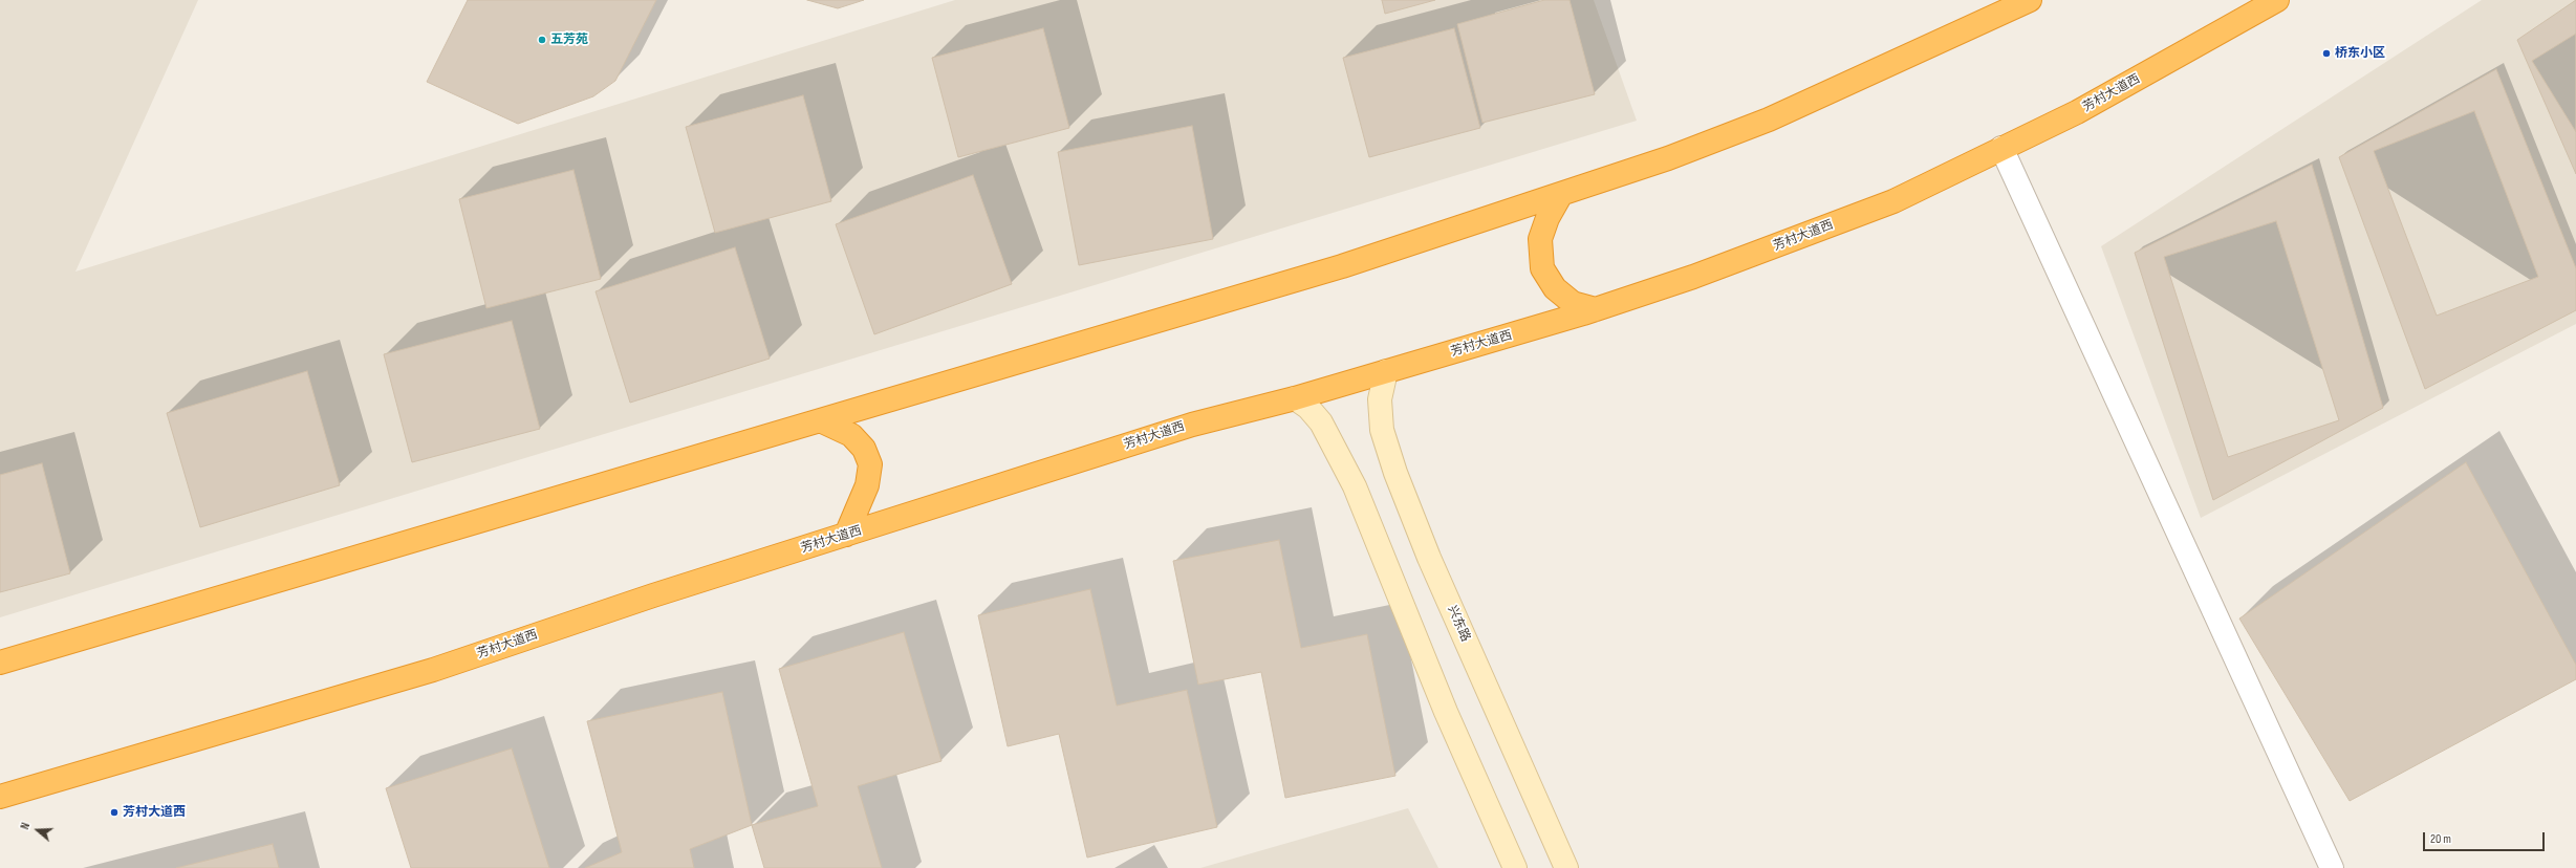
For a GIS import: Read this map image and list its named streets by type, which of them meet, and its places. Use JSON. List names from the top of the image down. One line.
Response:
{"streets":{"highway":["芳村大道西"],"street":["兴东路"]},"crossings":[["芳村大道西","兴东路"]],"places":["五芳苑","桥东小区","芳村大道西"],"scale_bar":"20 m","north":"left"}
